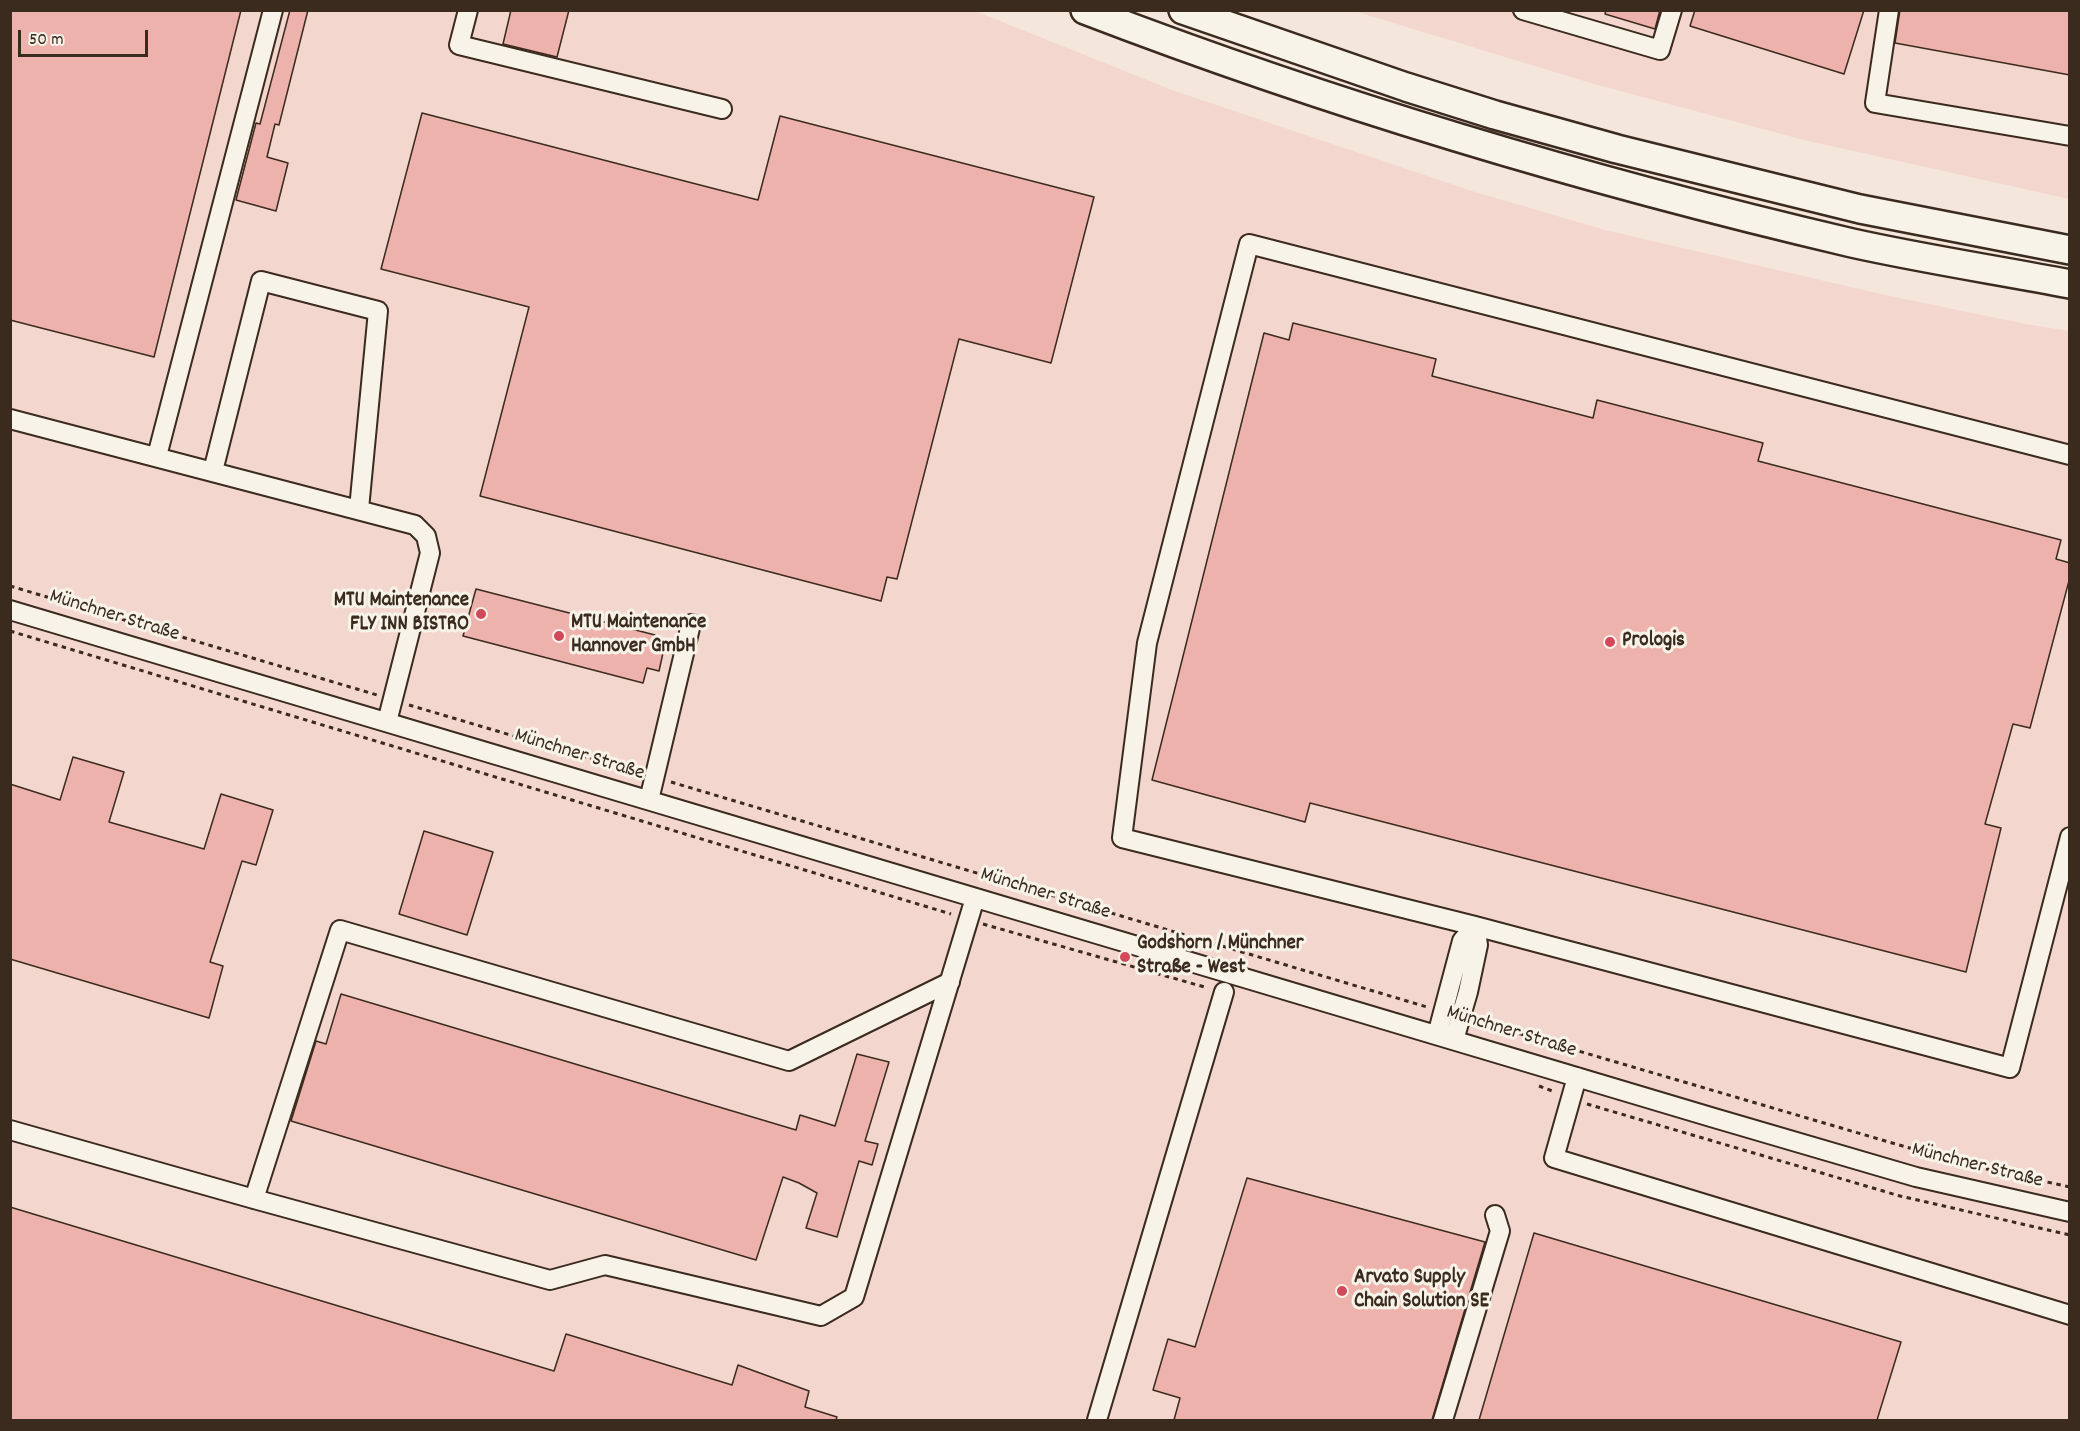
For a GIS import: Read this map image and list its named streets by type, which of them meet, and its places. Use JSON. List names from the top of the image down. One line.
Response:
{"streets":{"street":["Münchner Straße"]},"places":["MTU Maintenance FLY INN BISTRO","MTU Maintenance Hannover GmbH","Prologis","Godshorn / Münchner Straße - West","Arvato Supply Chain Solution SE"],"scale_bar":"50 m"}
